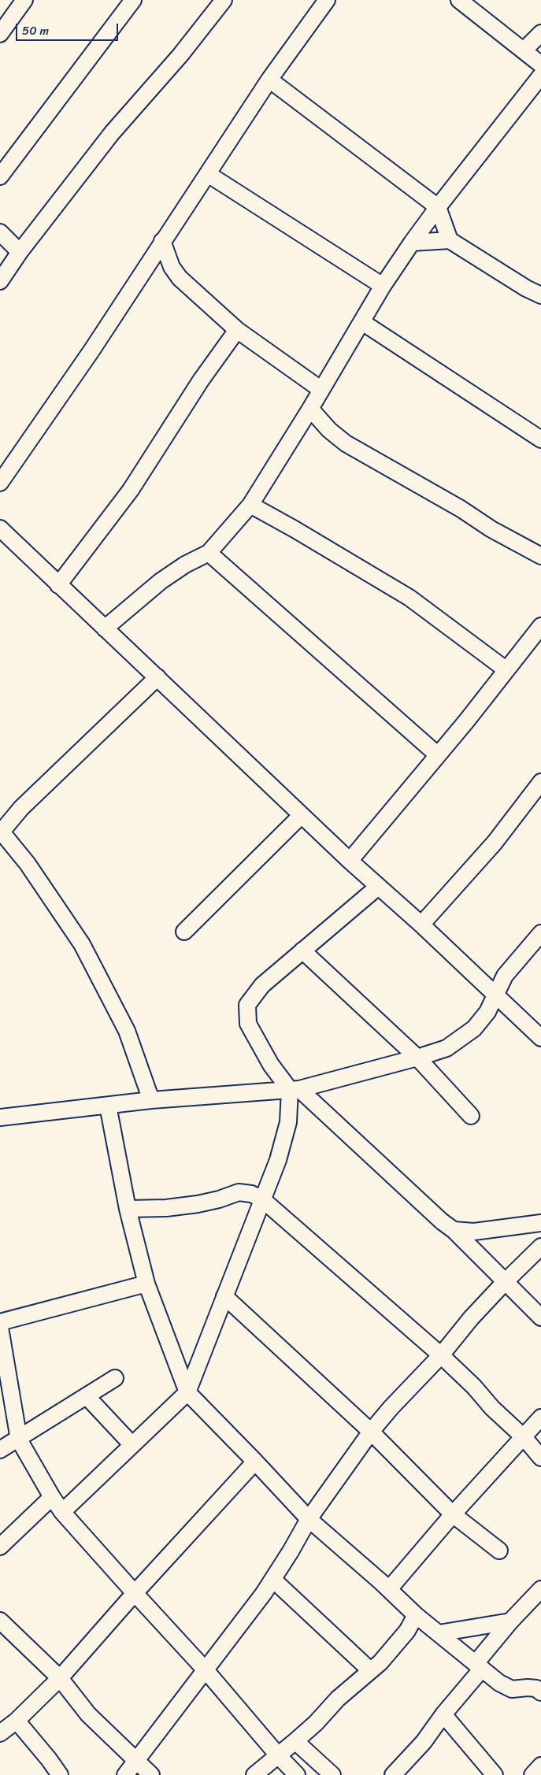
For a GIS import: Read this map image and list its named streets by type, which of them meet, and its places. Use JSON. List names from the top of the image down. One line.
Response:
{"scale_bar":"50 m"}
